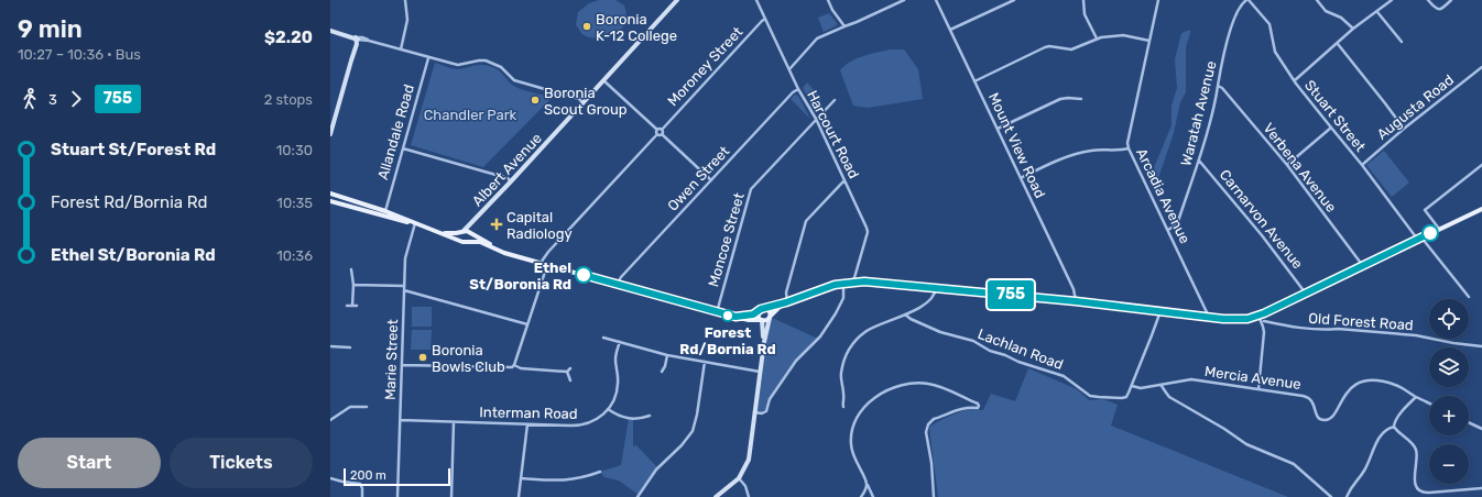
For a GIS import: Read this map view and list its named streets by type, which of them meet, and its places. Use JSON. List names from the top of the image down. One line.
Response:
{"streets":{"main road":["Albert Avenue"],"street":["Moroney Street","Augusta Road","Waratah Avenue","Stuart Street","Allandale Road","Harcourt Road","Mount View Road","Verbena Avenue","Owen Street","Arcadia Avenue","Carnarvon Avenue","Moncoe Street","Old Forest Road","Lachlan Road","Marie Street","Mercia Avenue","Interman Road"]},"crossings":[["Moroney Street","Harcourt Road"],["Augusta Road","Stuart Street"],["Waratah Avenue","Stuart Street"],["Waratah Avenue","Verbena Avenue"],["Waratah Avenue","Arcadia Avenue"],["Waratah Avenue","Carnarvon Avenue"],["Harcourt Road","Owen Street"],["Harcourt Road","Moncoe Street"],["Lachlan Road","Mercia Avenue"],["Marie Street","Interman Road"]],"parks":["Chandler Park"],"places":{"other":["Boronia K-12 College","Boronia Scout Group","Ethel St/Boronia Rd","Forest Rd/Bornia Rd","Boronia Bowls Club"],"health":["Capital Radiology"]},"lines":["bus line 755"],"scale_bar":"200 m","page":{"heading":["9 min","10:27 – 10:36 · Bus","$2.20"],"on_map":"755","legs":["3","755","2 stops"],"list":[{"name":"Stuart St/Forest Rd","value":"10:30"},{"name":"Forest Rd/Bornia Rd","value":"10:35"},{"name":"Ethel St/Boronia Rd","value":"10:36"}],"map_buttons":["+","−"],"buttons":["Start","Tickets"],"scale":"200 m"}}
